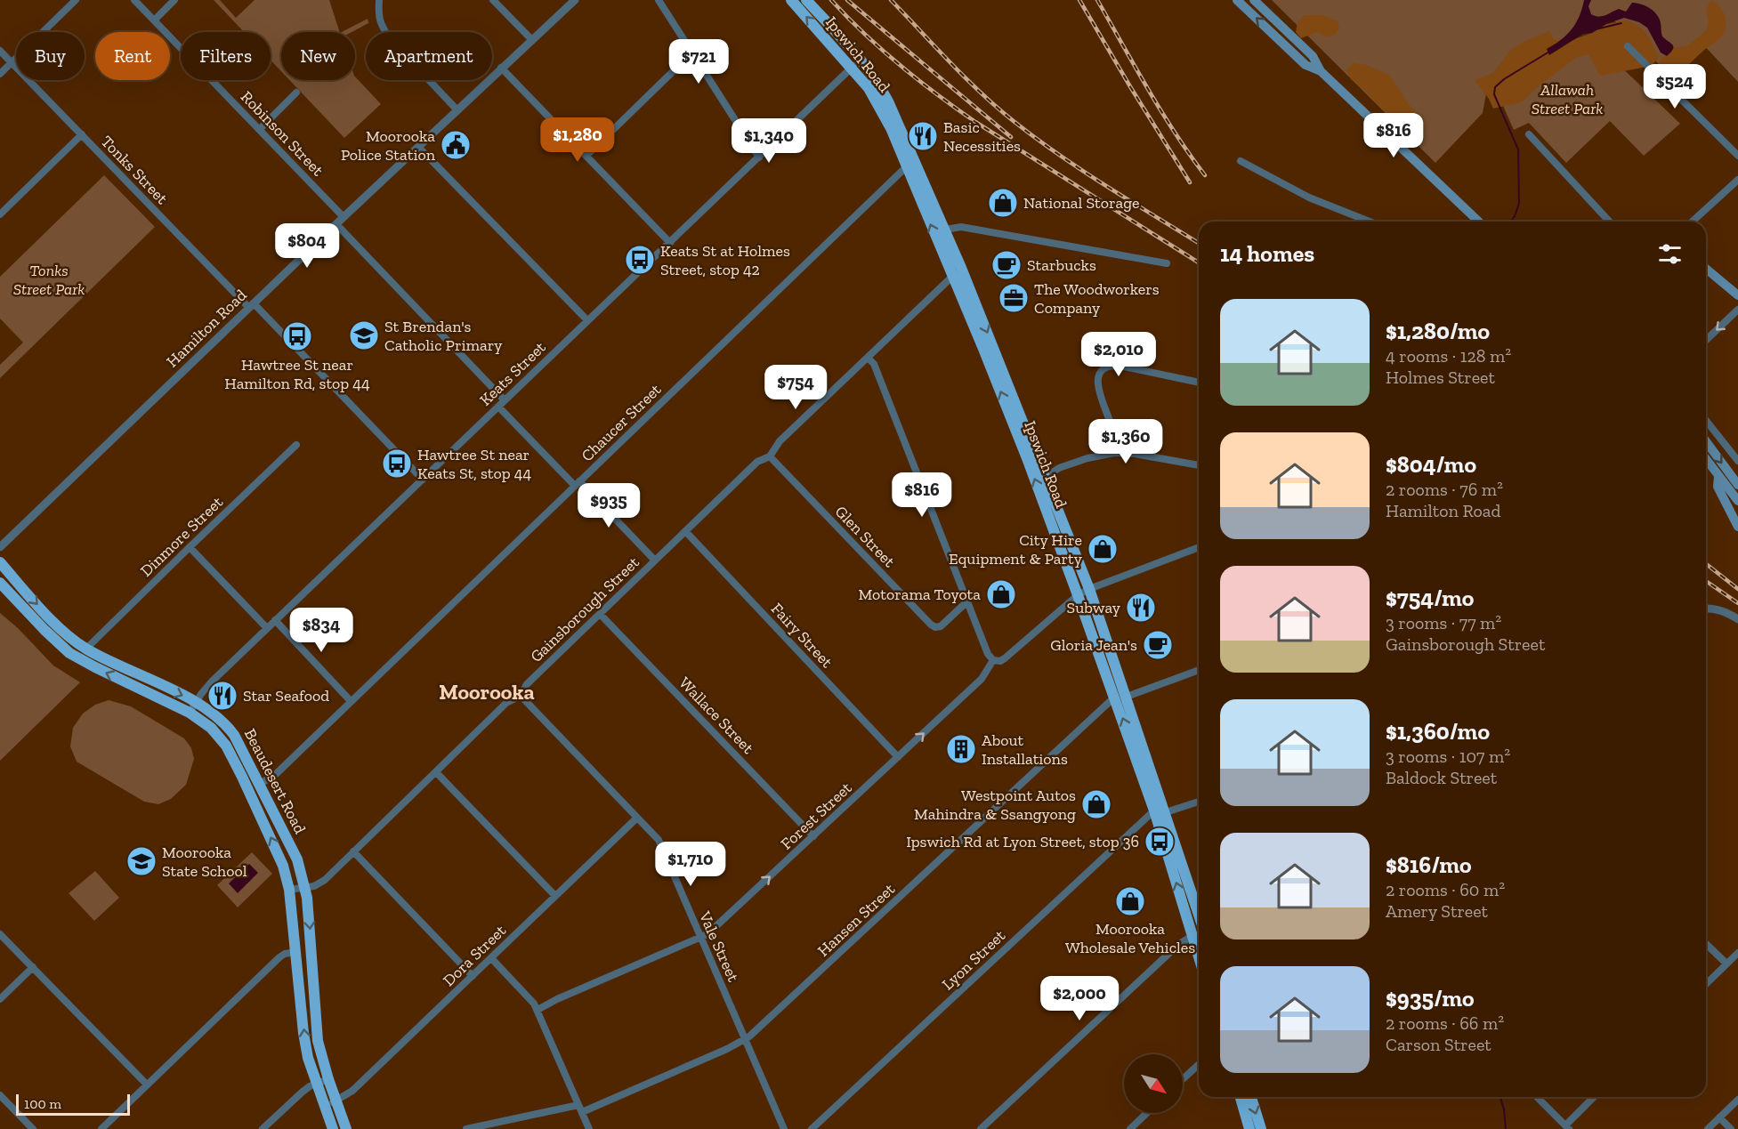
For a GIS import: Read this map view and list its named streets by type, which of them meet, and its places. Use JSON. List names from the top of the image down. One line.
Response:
{"streets":{"highway":["Ipswich Road","Beaudesert Road"],"street":["Robinson Street","Tonks Street","Hamilton Road","Keats Street","Chaucer Street","Dinmore Street","Glen Street","Gainsborough Street","Fairy Street","Wallace Street","Forest Street","Hansen Street","Vale Street","Dora Street","Lyon Street"]},"crossings":[["Ipswich Road","Keats Street"],["Ipswich Road","Chaucer Street"],["Ipswich Road","Gainsborough Street"],["Ipswich Road","Hansen Street"],["Ipswich Road","Lyon Street"],["Robinson Street","Hamilton Road"],["Tonks Street","Hamilton Road"],["Tonks Street","Keats Street"],["Keats Street","Beaudesert Road"],["Chaucer Street","Beaudesert Road"],["Dinmore Street","Beaudesert Road"],["Glen Street","Gainsborough Street"],["Gainsborough Street","Fairy Street"],["Gainsborough Street","Wallace Street"],["Gainsborough Street","Beaudesert Road"],["Gainsborough Street","Vale Street"],["Fairy Street","Forest Street"],["Wallace Street","Forest Street"],["Beaudesert Road","Dora Street"],["Forest Street","Vale Street"],["Hansen Street","Vale Street"],["Vale Street","Dora Street"]],"one_way":["Forest Street"],"districts":["Moorooka"],"parks":["Allawah Street Park","Tonks Street Park"],"places":{"restaurant":["Basic Necessities","Subway","Star Seafood"],"public building":["Moorooka Police Station"],"shop":["National Storage","City Hire Equipment & Party","Motorama Toyota","Westpoint Autos Mahindra & Ssangyong","Moorooka Wholesale Vehicles"],"bus stop":["Keats St at Holmes Street, stop 42","Hawtree St near Hamilton Rd, stop 44","Hawtree St near Keats St, stop 44","Ipswich Rd at Lyon Street, stop 36"],"cafe":["Starbucks","Gloria Jean's"],"office":["The Woodworkers Company"],"school or university":["St Brendan's Catholic Primary","Moorooka State School"],"building":["About Installations"]},"scale_bar":"100 m","north":"bottom right","page":{"chip":["Buy","Rent","Filters","New","Apartment"],"price":["$721","$524","$816","$1,280","$1,340","$804","$2,010","$754","$1,360","$816","$935","$834","$1,710","$2,000"],"heading":"14 homes","list":[{"name":"$1,280/mo","note":"4 rooms · 128 m² · Holmes Street"},{"name":"$804/mo","note":"2 rooms · 76 m² · Hamilton Road"},{"name":"$754/mo","note":"3 rooms · 77 m² · Gainsborough Street"},{"name":"$1,360/mo","note":"3 rooms · 107 m² · Baldock Street"},{"name":"$816/mo","note":"2 rooms · 60 m² · Amery Street"},{"name":"$935/mo","note":"2 rooms · 66 m² · Carson Street"}],"scale":"100 m"}}
